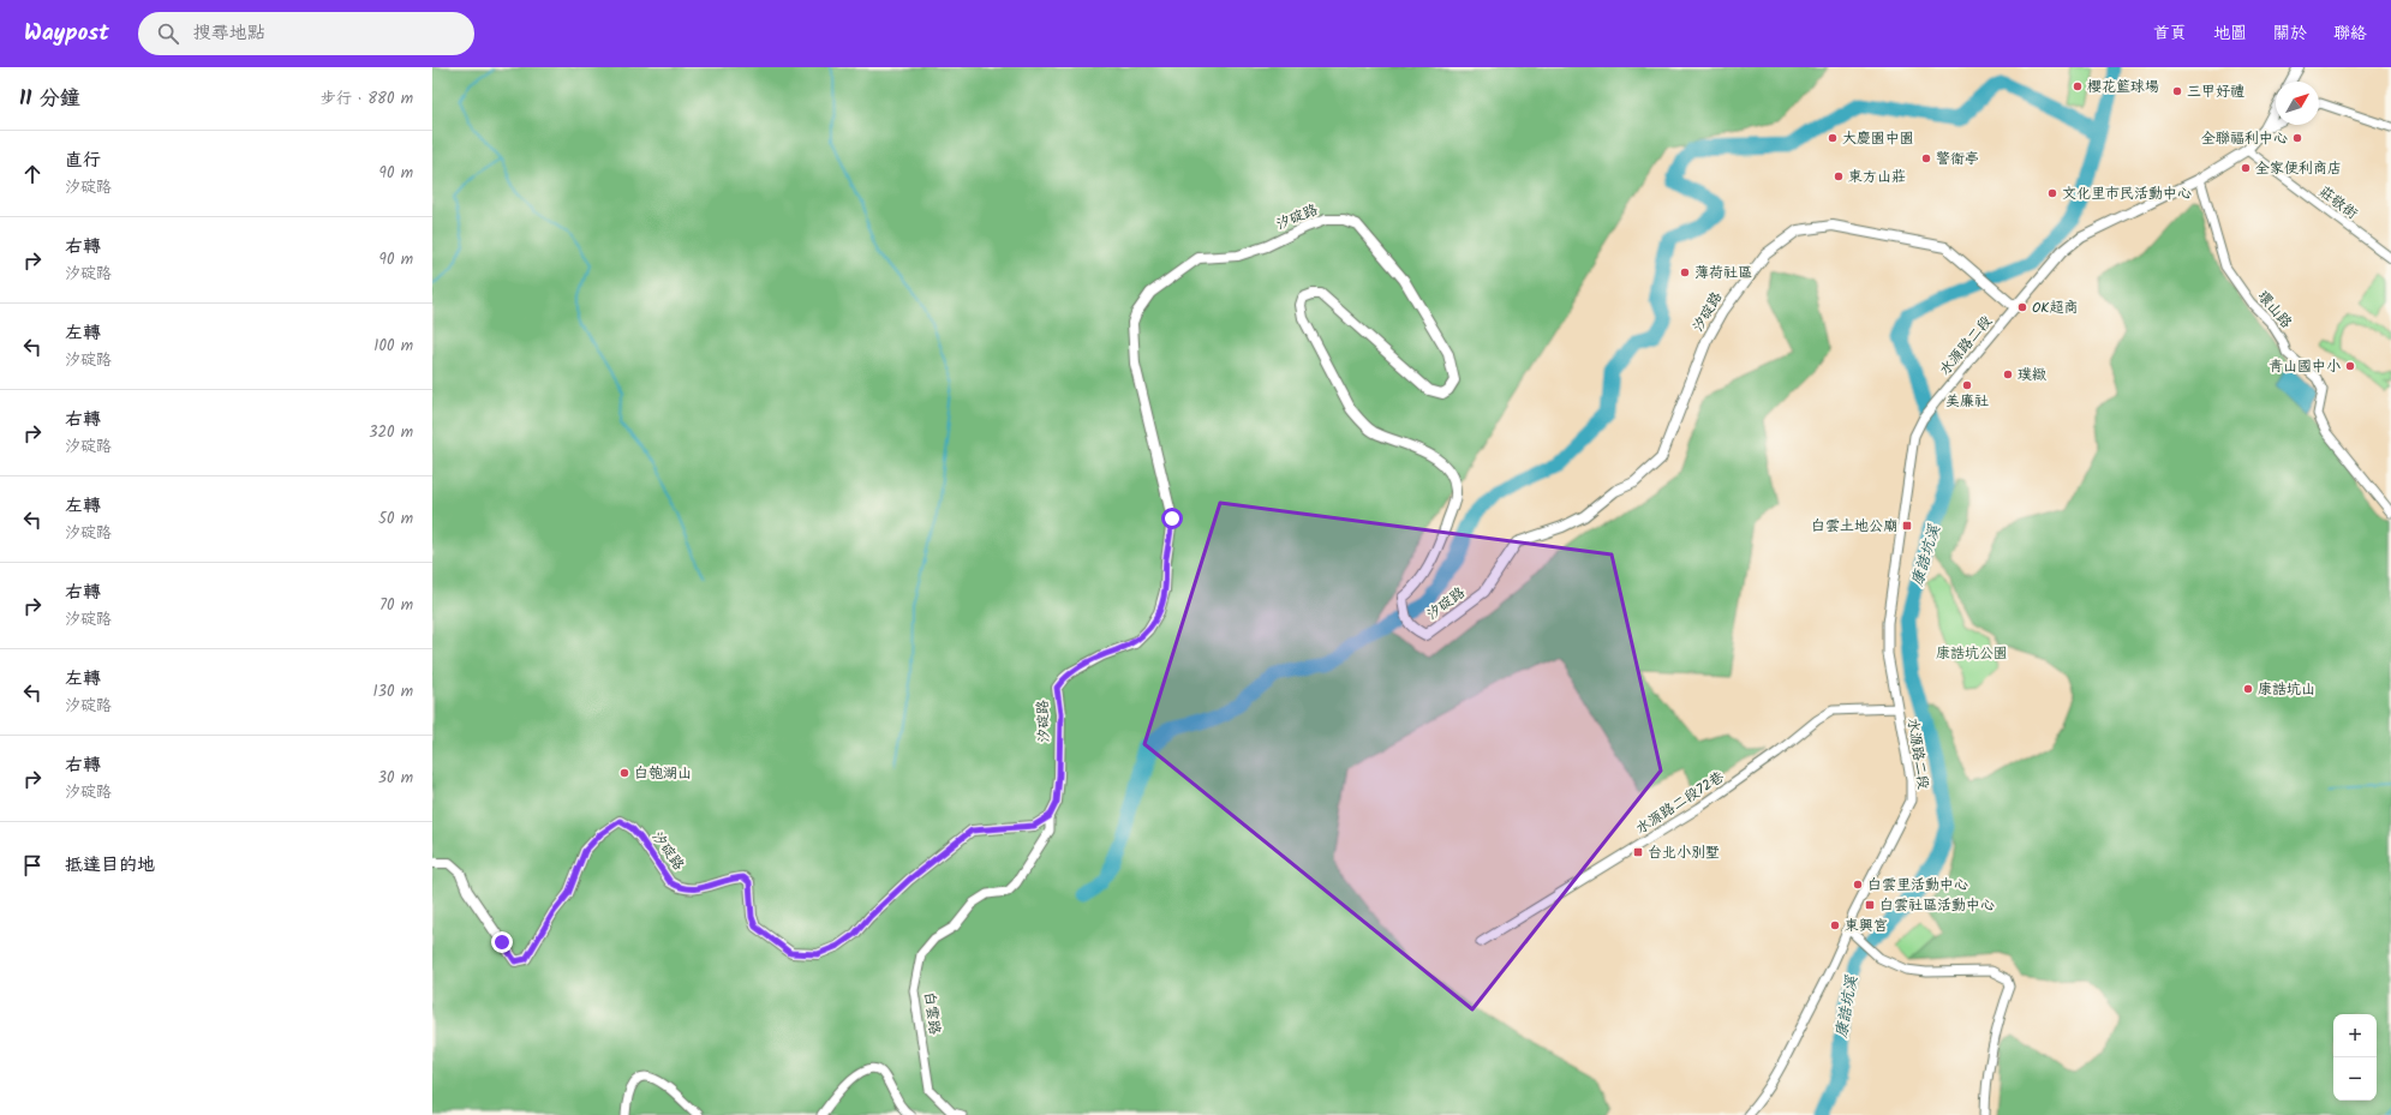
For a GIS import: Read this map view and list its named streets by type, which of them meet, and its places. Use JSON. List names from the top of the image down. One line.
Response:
{"streets":{"street":["莊敬街","汐碇路","環山路","水源路二段","水源路二段72巷","白雲路"]},"crossings":[["汐碇路","水源路二段"],["汐碇路","白雲路"],["水源路二段","水源路二段72巷"]],"water":["康誥坑溪"],"parks":["康誥坑公園"],"places":{"other":["櫻花籃球場","三甲好禮","大慶園中園","全聯福利中心","警衛亭","全家便利商店","東方山莊","文化里市民活動中心","薄荷社區","OK超商","青山國中小","璞緻","美廉社","康誥坑山","白匏湖山","白雲里活動中心","東興宮"],"transit":["白雲土地公廟","台北小別墅","白雲社區活動中心"]},"north":"top right","page":{"header":"Waypost","search":"搜尋地點","nav":["首頁","地圖","關於","聯絡"],"heading":["11 分鐘","步行 · 880 m"],"list":[["直行","汐碇路","90 m"],["右轉","汐碇路","90 m"],["左轉","汐碇路","100 m"],["右轉","汐碇路","320 m"],["左轉","汐碇路","50 m"],["右轉","汐碇路","70 m"],["左轉","汐碇路","130 m"],["右轉","汐碇路","30 m"],"抵達目的地"],"map_buttons":["+","−"]}}
